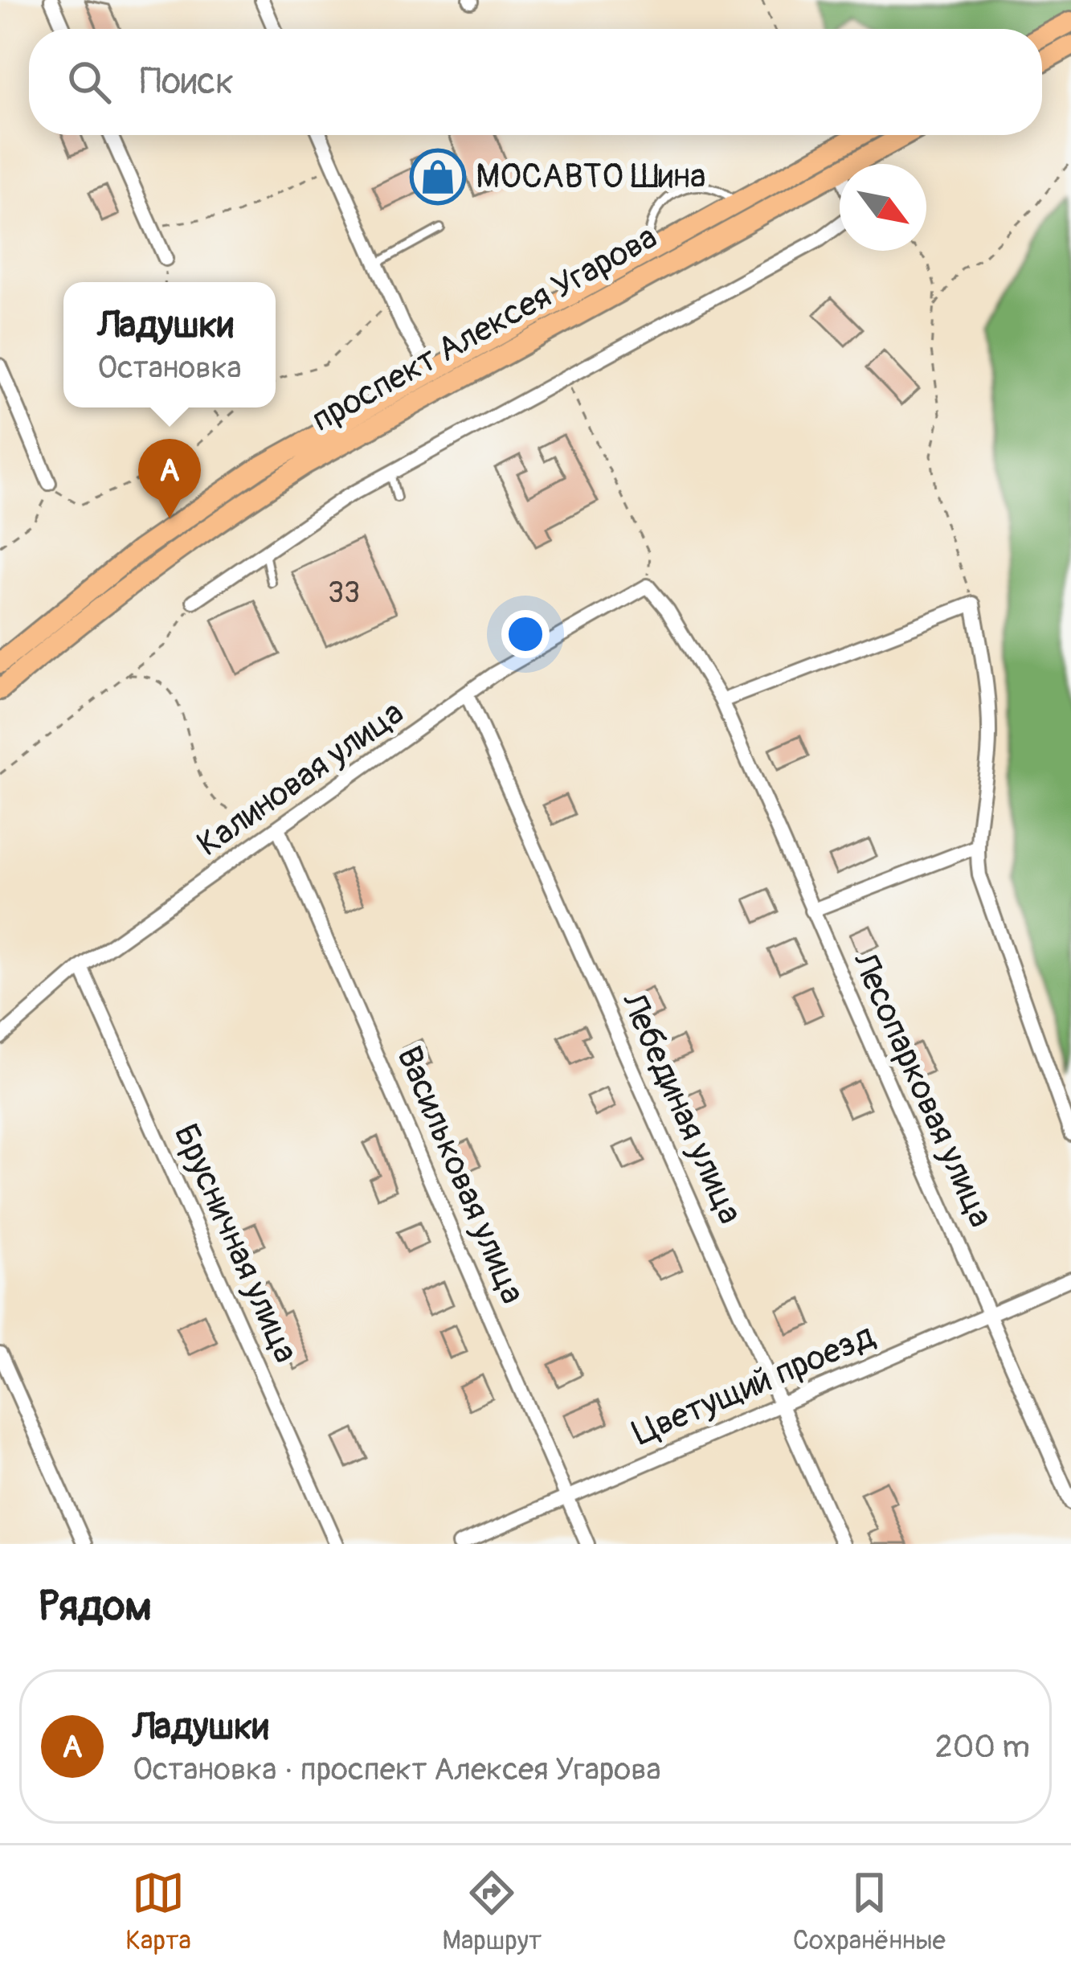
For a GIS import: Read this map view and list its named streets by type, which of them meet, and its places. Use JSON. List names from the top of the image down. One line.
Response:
{"streets":{"main road":["проспект Алексея Угарова"],"street":["Калиновая улица","Лесопарковая улица","Лебединая улица","Васильковая улица","Брусничная улица","Цветущий проезд"]},"crossings":[["Калиновая улица","Лесопарковая улица"],["Калиновая улица","Лебединая улица"],["Калиновая улица","Васильковая улица"],["Калиновая улица","Брусничная улица"],["Лесопарковая улица","Цветущий проезд"],["Лебединая улица","Цветущий проезд"],["Васильковая улица","Цветущий проезд"]],"places":{"shop":["МОСАВТО Шина"]},"house_numbers":["33"],"north":"bottom right","page":{"search":"Поиск","popup":["Ладушки","Остановка"],"pins":"A","heading":"Рядом","list":[{"mark":"A","name":"Ладушки","note":"Остановка · проспект Алексея Угарова","value":"200 m"}],"nav":["Карта","Маршрут","Сохранённые"]}}
